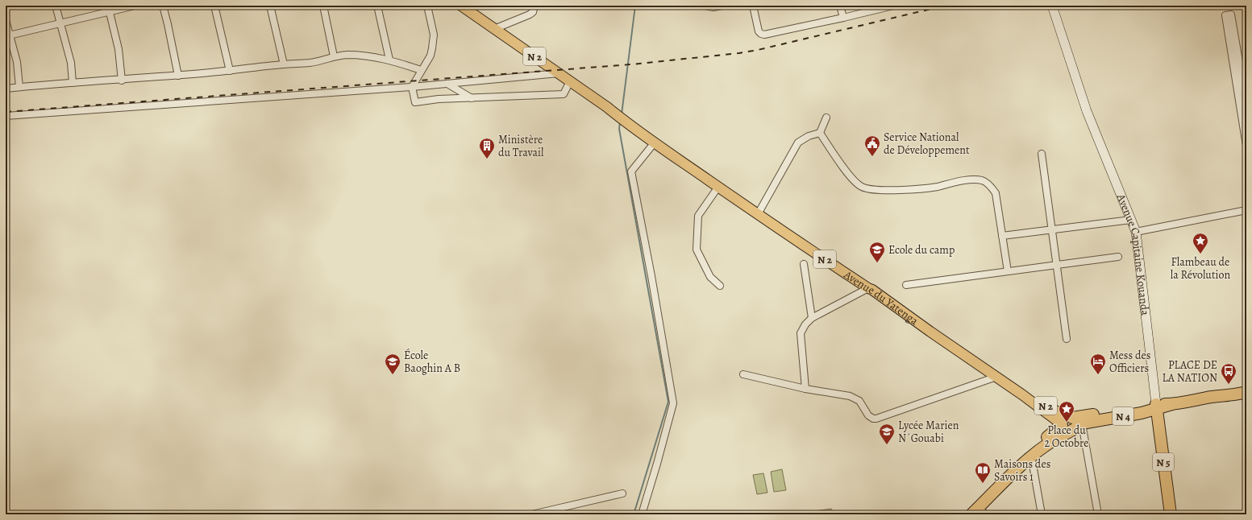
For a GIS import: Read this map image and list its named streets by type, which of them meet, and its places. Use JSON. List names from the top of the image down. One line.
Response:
{"streets":{"highway":["Avenue Capitaine Kouanda","N 4","N 5"],"main road":["N 2","Avenue du Yatenga"]},"crossings":[["N 2","Avenue du Yatenga"],["Avenue Capitaine Kouanda","N 4"],["Avenue du Yatenga","N 4"]],"places":{"public building":["Service National de Développement"],"building":["Ministère du Travail"],"place":["Flambeau de la Révolution","Place du 2 Octobre"],"school or university":["Ecole du camp","École Baoghin A B","Lycée Marien N´Gouabi"],"hotel":["Mess des Officiers"],"bus stop":["PLACE DE LA NATION"],"library":["Maisons des Savoirs 1"]}}
